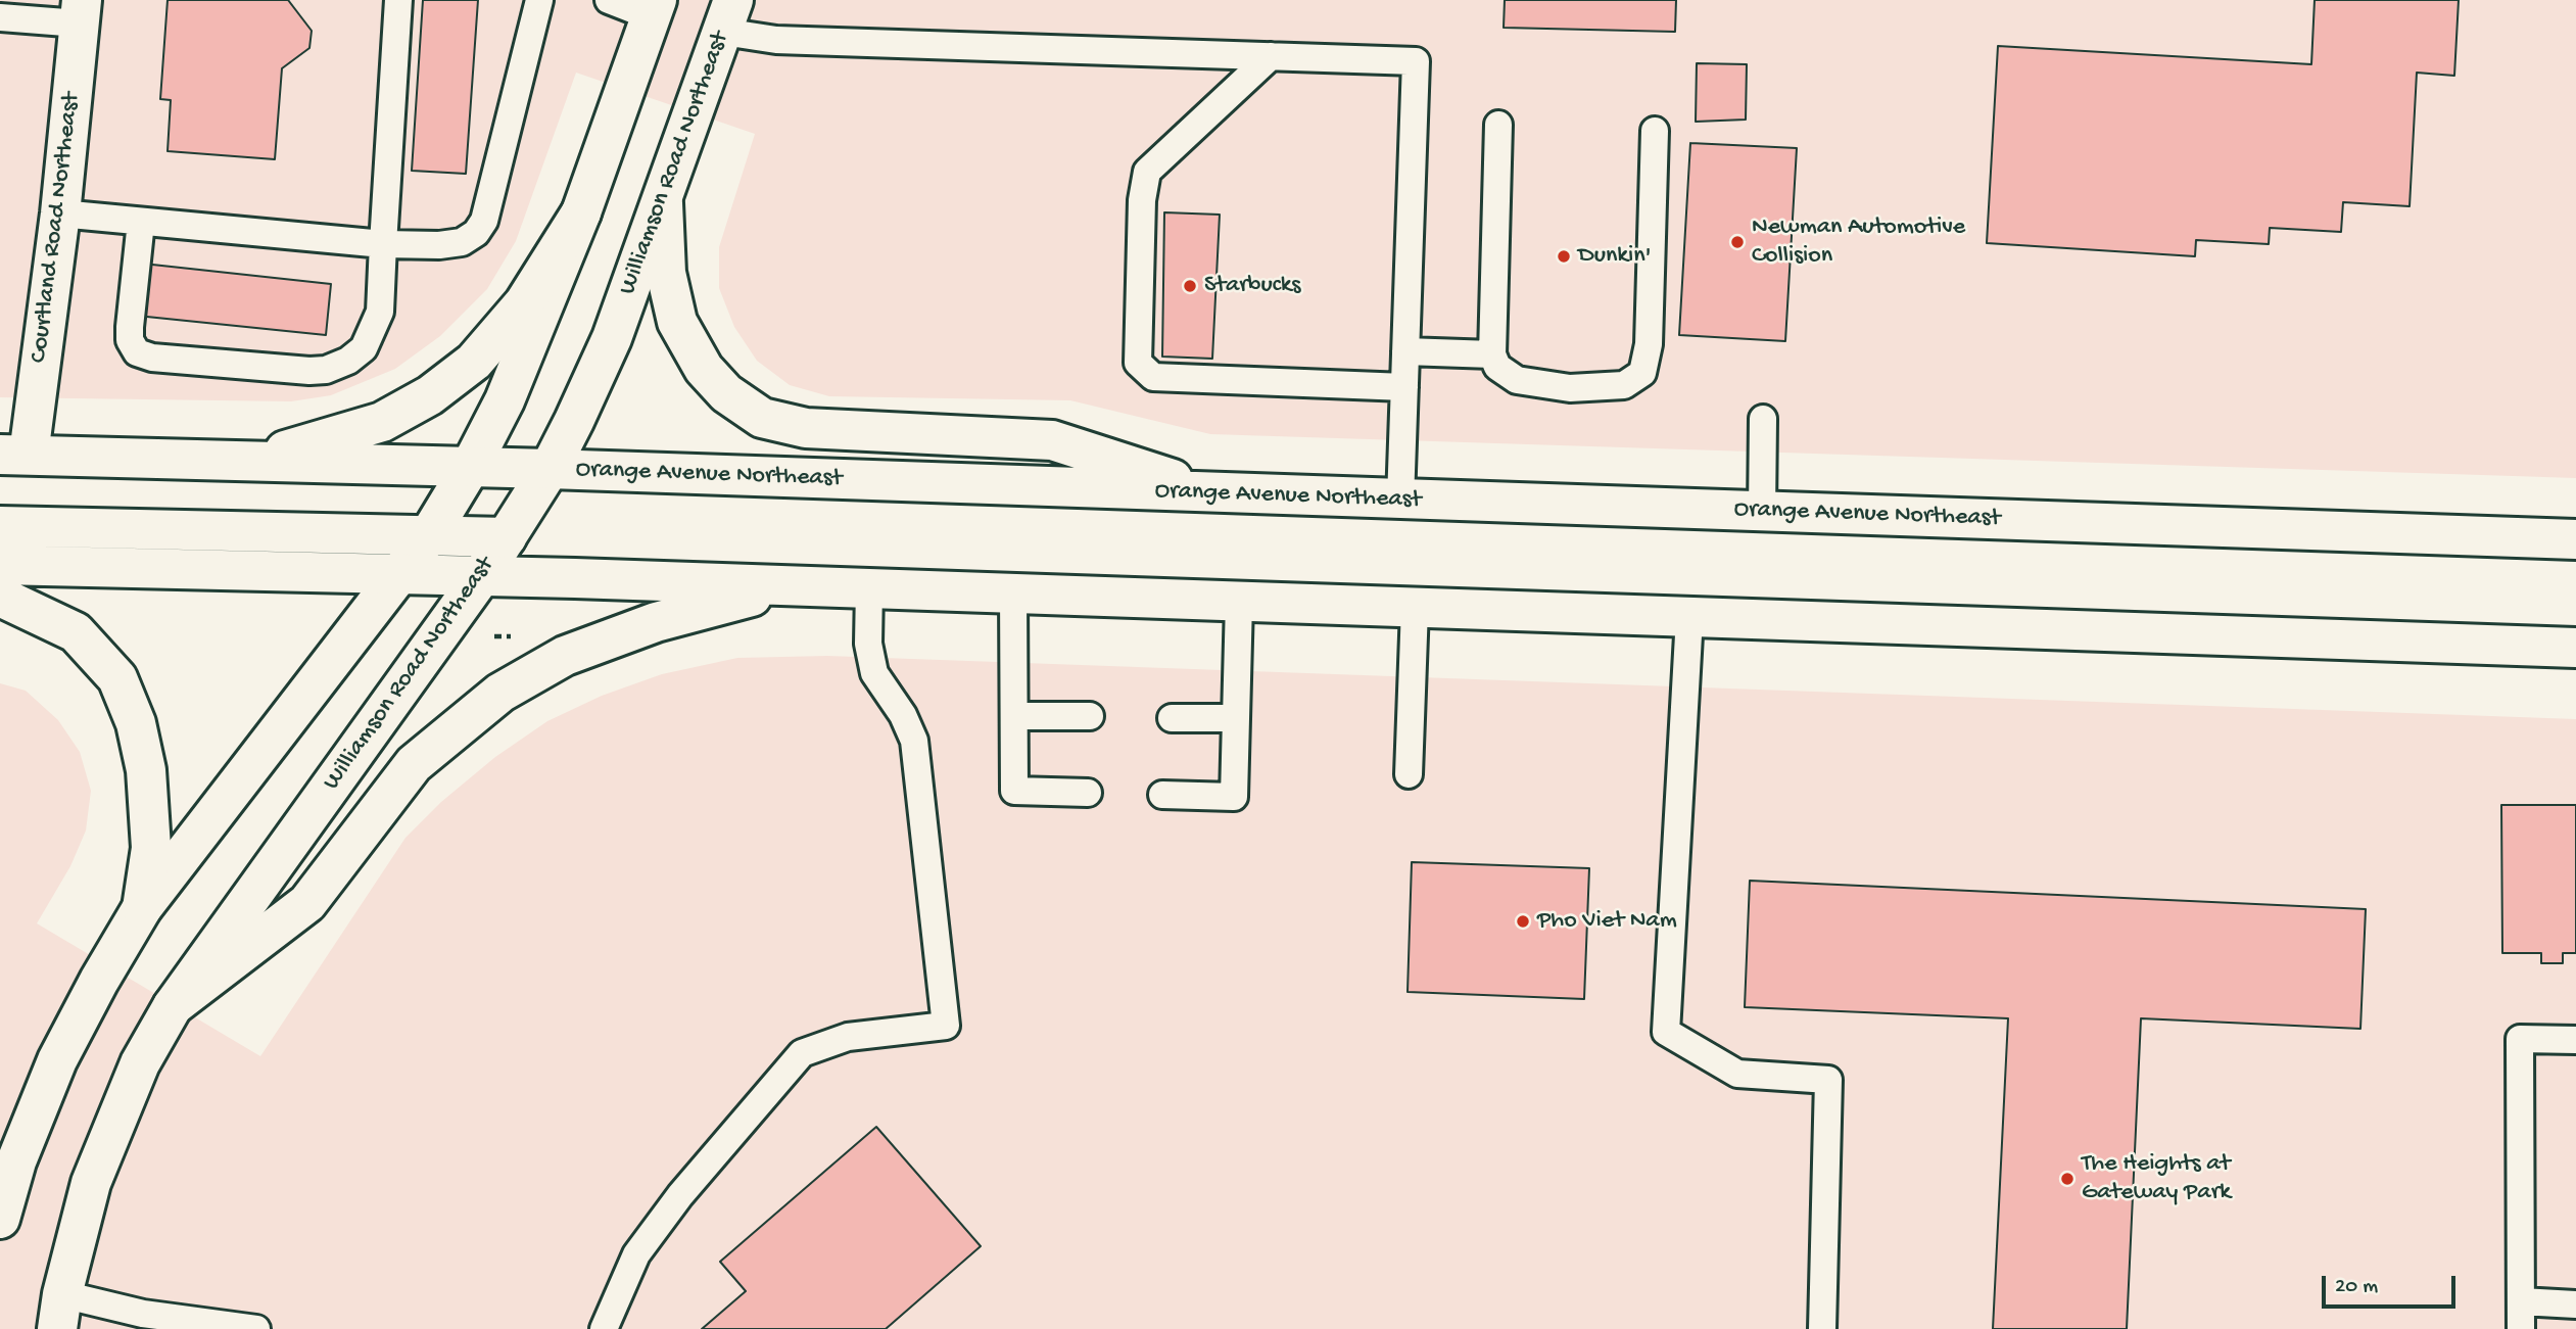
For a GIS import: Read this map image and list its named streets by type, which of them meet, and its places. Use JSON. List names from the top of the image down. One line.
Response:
{"streets":{"main road":["Williamson Road Northeast","Courtland Road Northeast","Orange Avenue Northeast"]},"crossings":[["Williamson Road Northeast","Orange Avenue Northeast"],["Courtland Road Northeast","Orange Avenue Northeast"]],"places":["Newman Automotive Collision","Dunkin'","Starbucks","Pho Viet Nam","The Heights at Gateway Park"],"scale_bar":"20 m"}
